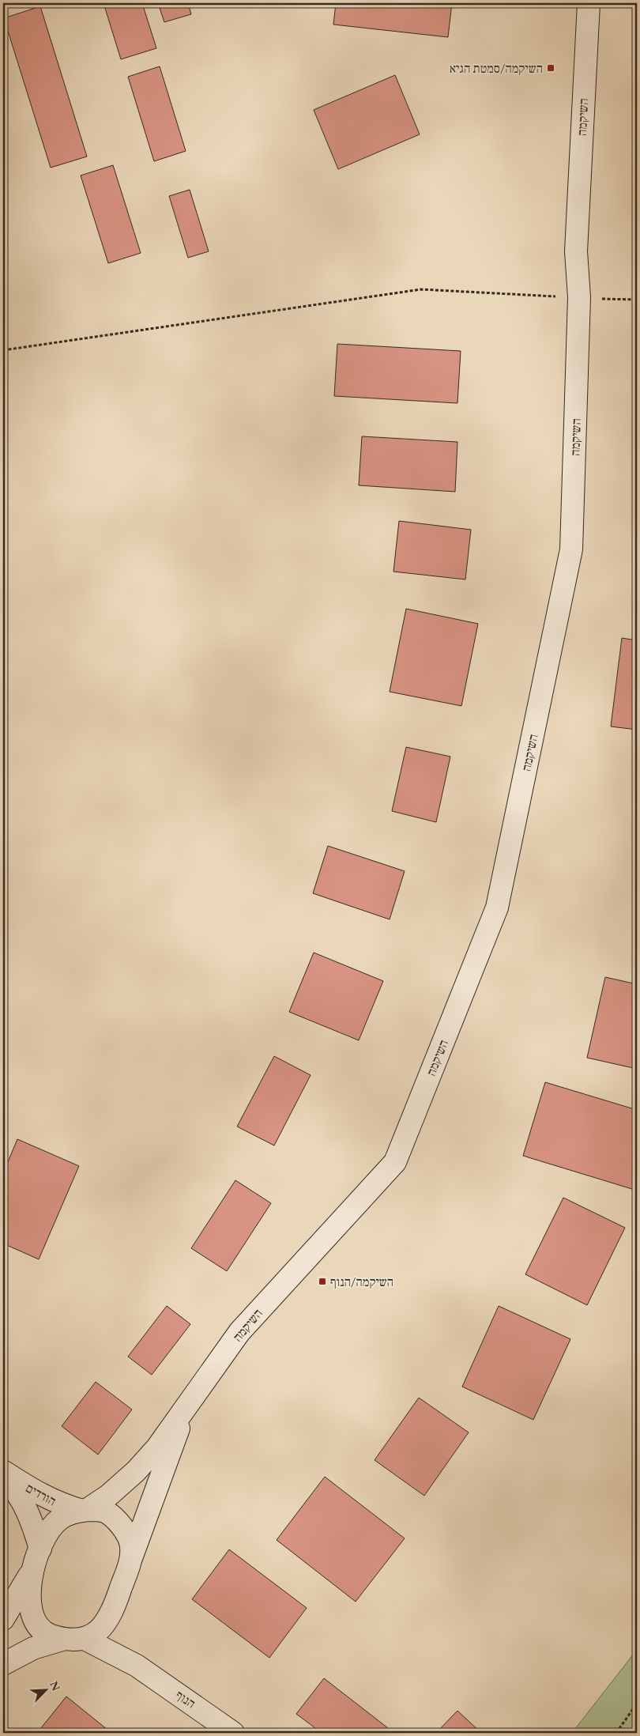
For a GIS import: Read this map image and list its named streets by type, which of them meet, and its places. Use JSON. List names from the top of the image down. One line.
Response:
{"streets":{"street":["השיקמה","הורדים","הנוף"]},"crossings":[["הורדים","הנוף"]],"places":{"transit":["השיקמה/סמטת הגיא","השיקמה/הנוף"]},"north":"top right"}
